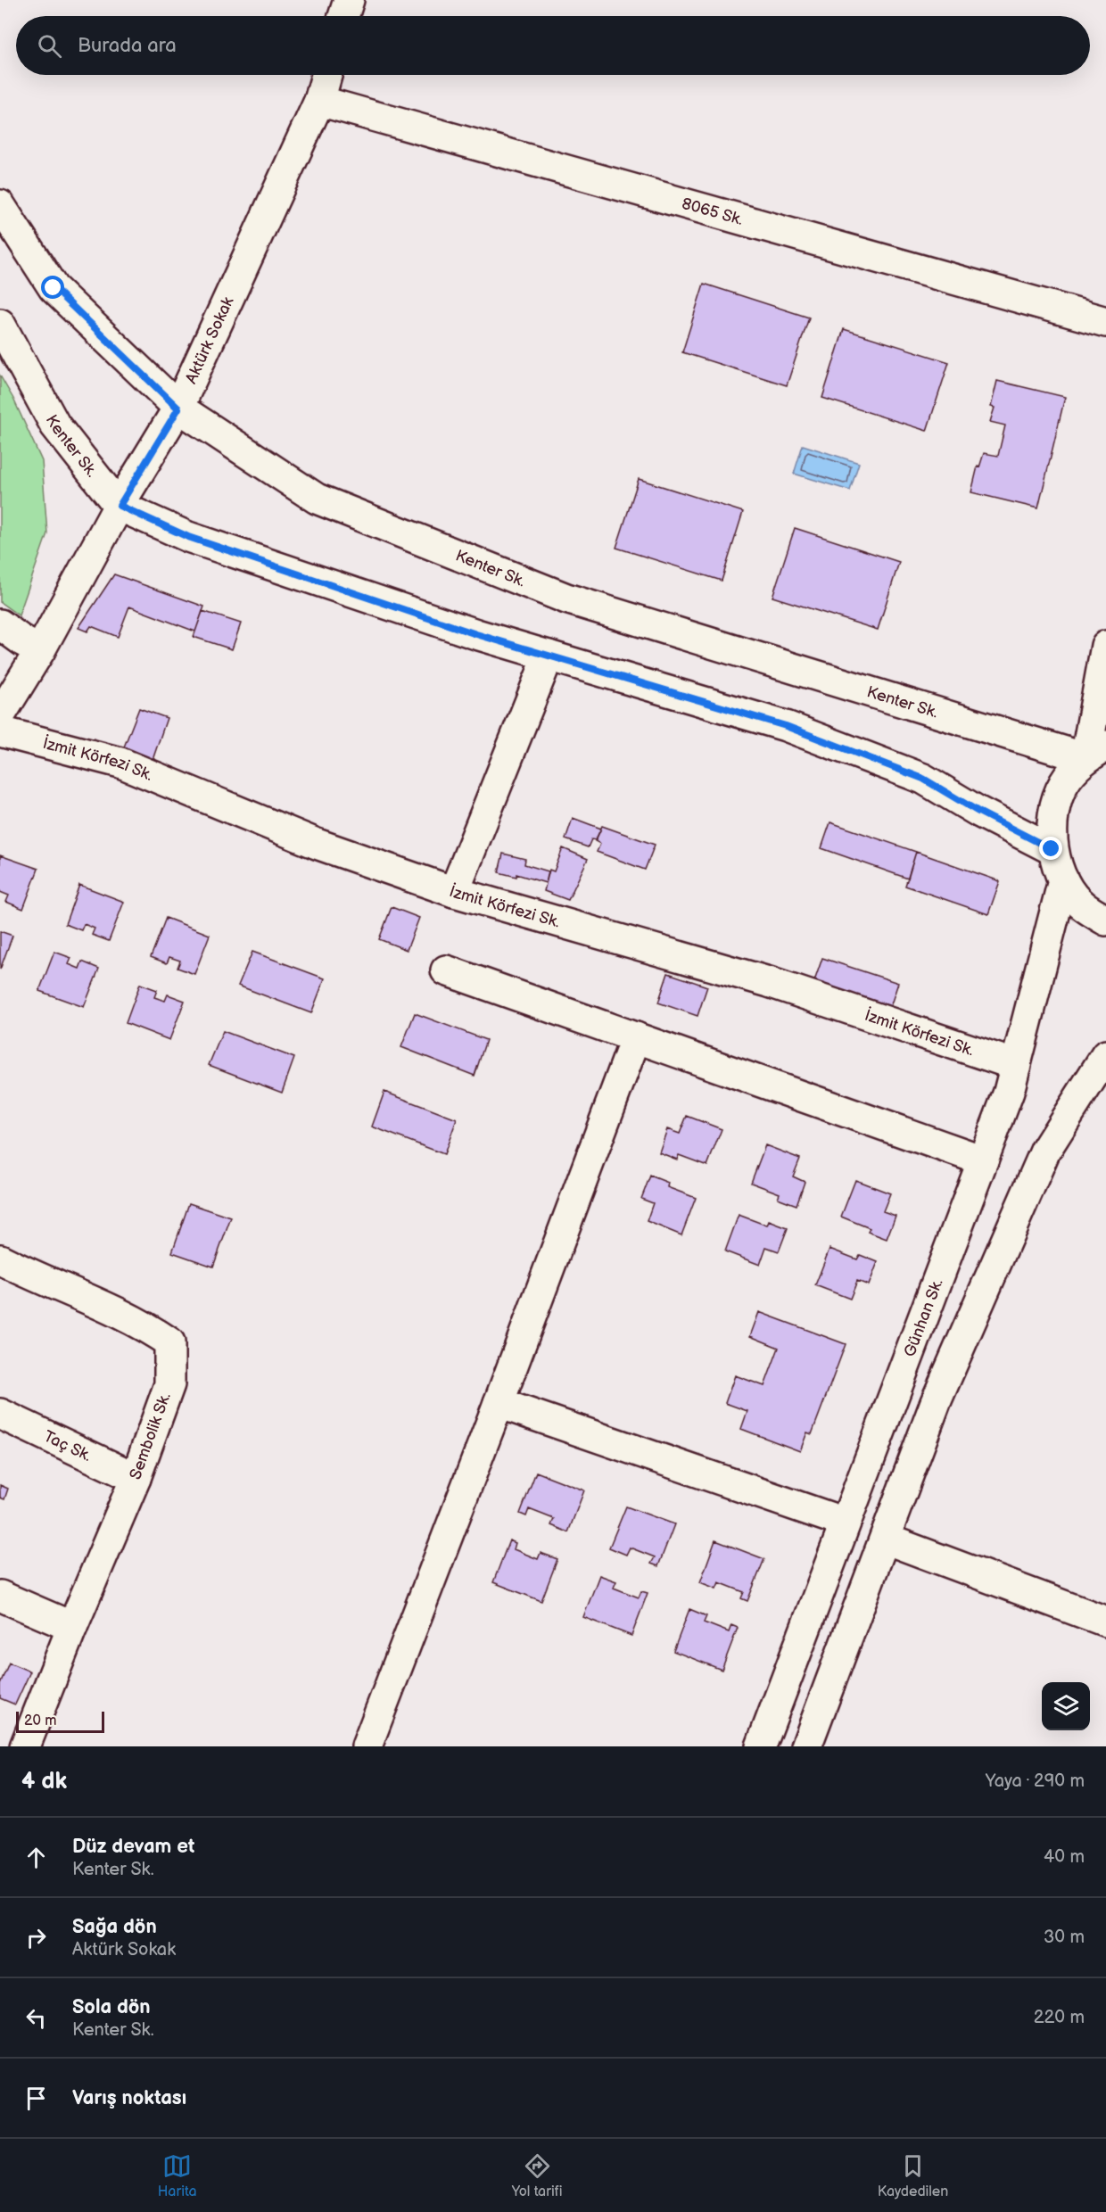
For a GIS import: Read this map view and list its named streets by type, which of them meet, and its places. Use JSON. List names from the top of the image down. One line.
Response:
{"streets":{"street":["8065 Sk.","Aktürk Sokak","Kenter Sk.","İzmit Körfezi Sk.","Günhan Sk.","Sembolik Sk.","Taç Sk."]},"crossings":[["8065 Sk.","Aktürk Sokak"],["Aktürk Sokak","Kenter Sk."],["İzmit Körfezi Sk.","Günhan Sk."],["Sembolik Sk.","Taç Sk."]],"scale_bar":"20 m","page":{"search":"Burada ara","scale":"20 m","heading":["4 dk","Yaya · 290 m"],"list":[["Düz devam et","Kenter Sk.","40 m"],["Sağa dön","Aktürk Sokak","30 m"],["Sola dön","Kenter Sk.","220 m"],"Varış noktası"],"nav":["Harita","Yol tarifi","Kaydedilen"]}}
